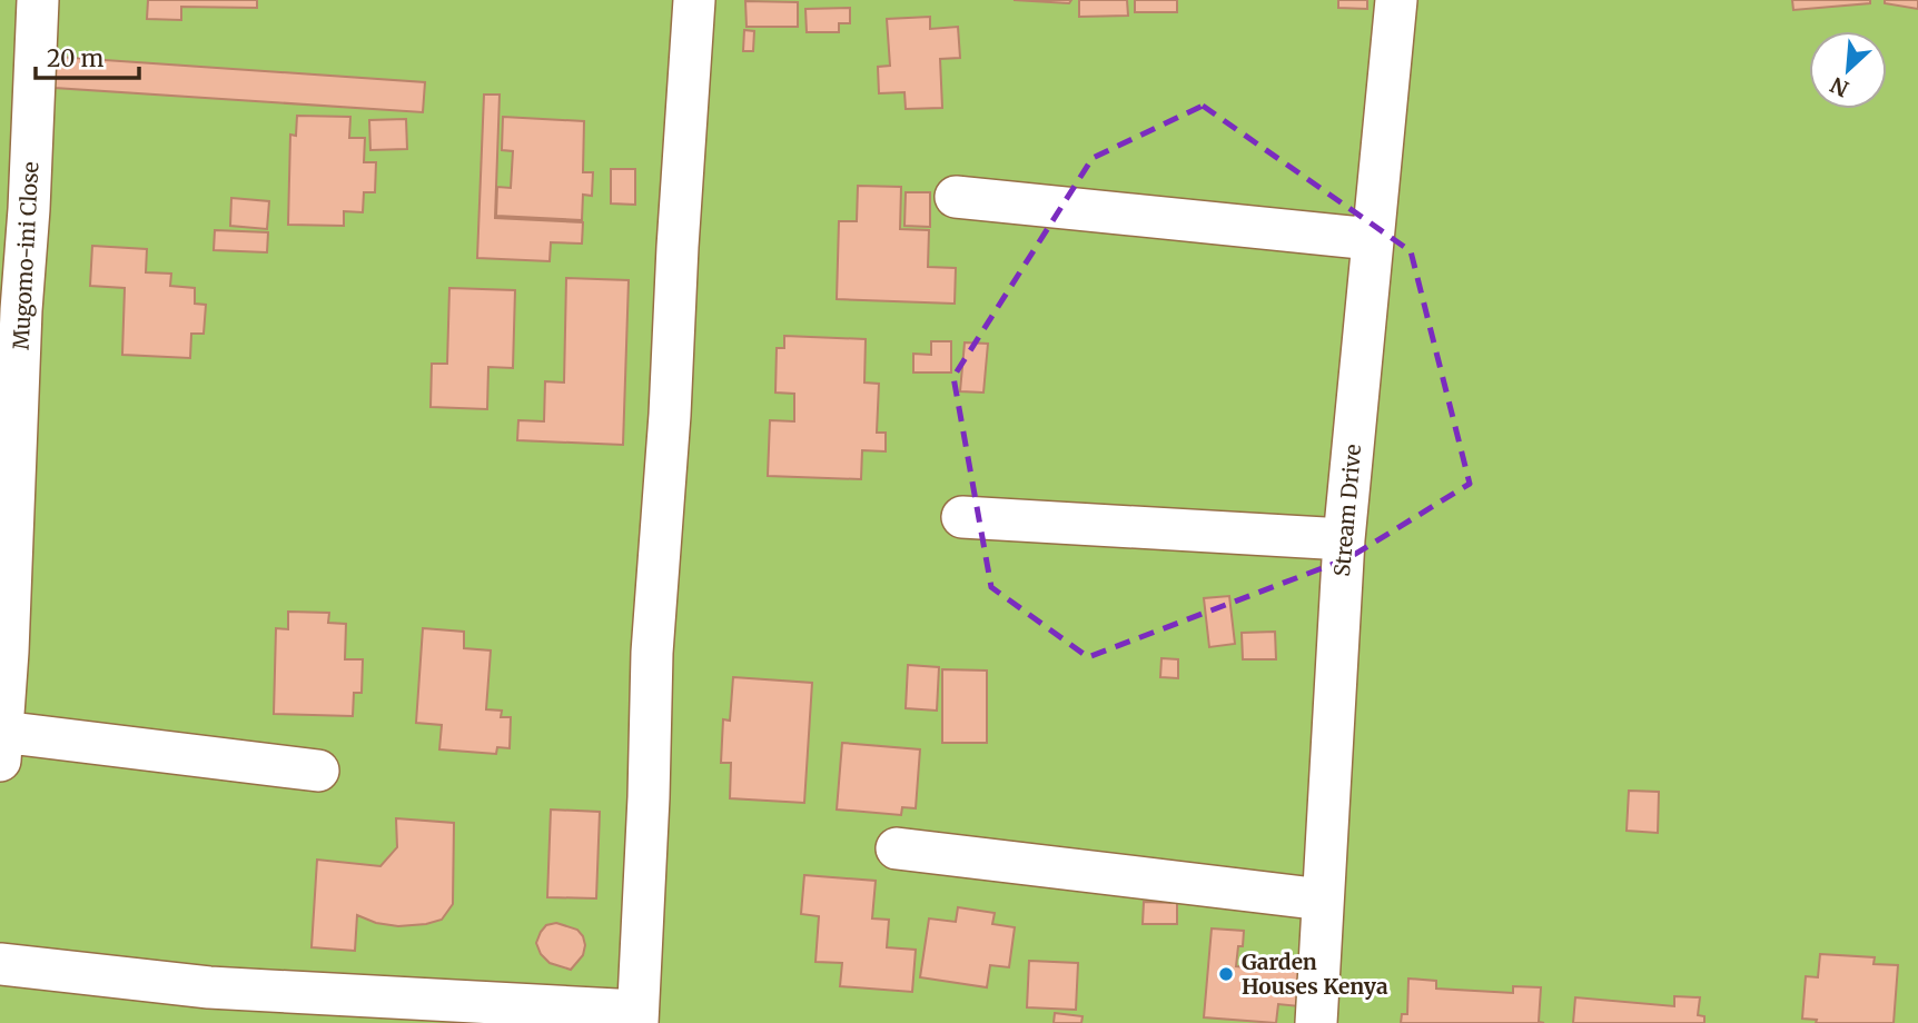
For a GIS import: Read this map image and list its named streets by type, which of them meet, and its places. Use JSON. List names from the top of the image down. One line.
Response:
{"streets":{"street":["Mugomo-ini Close","Stream Drive"]},"places":["Garden Houses Kenya"],"scale_bar":"20 m","north":"bottom left"}
